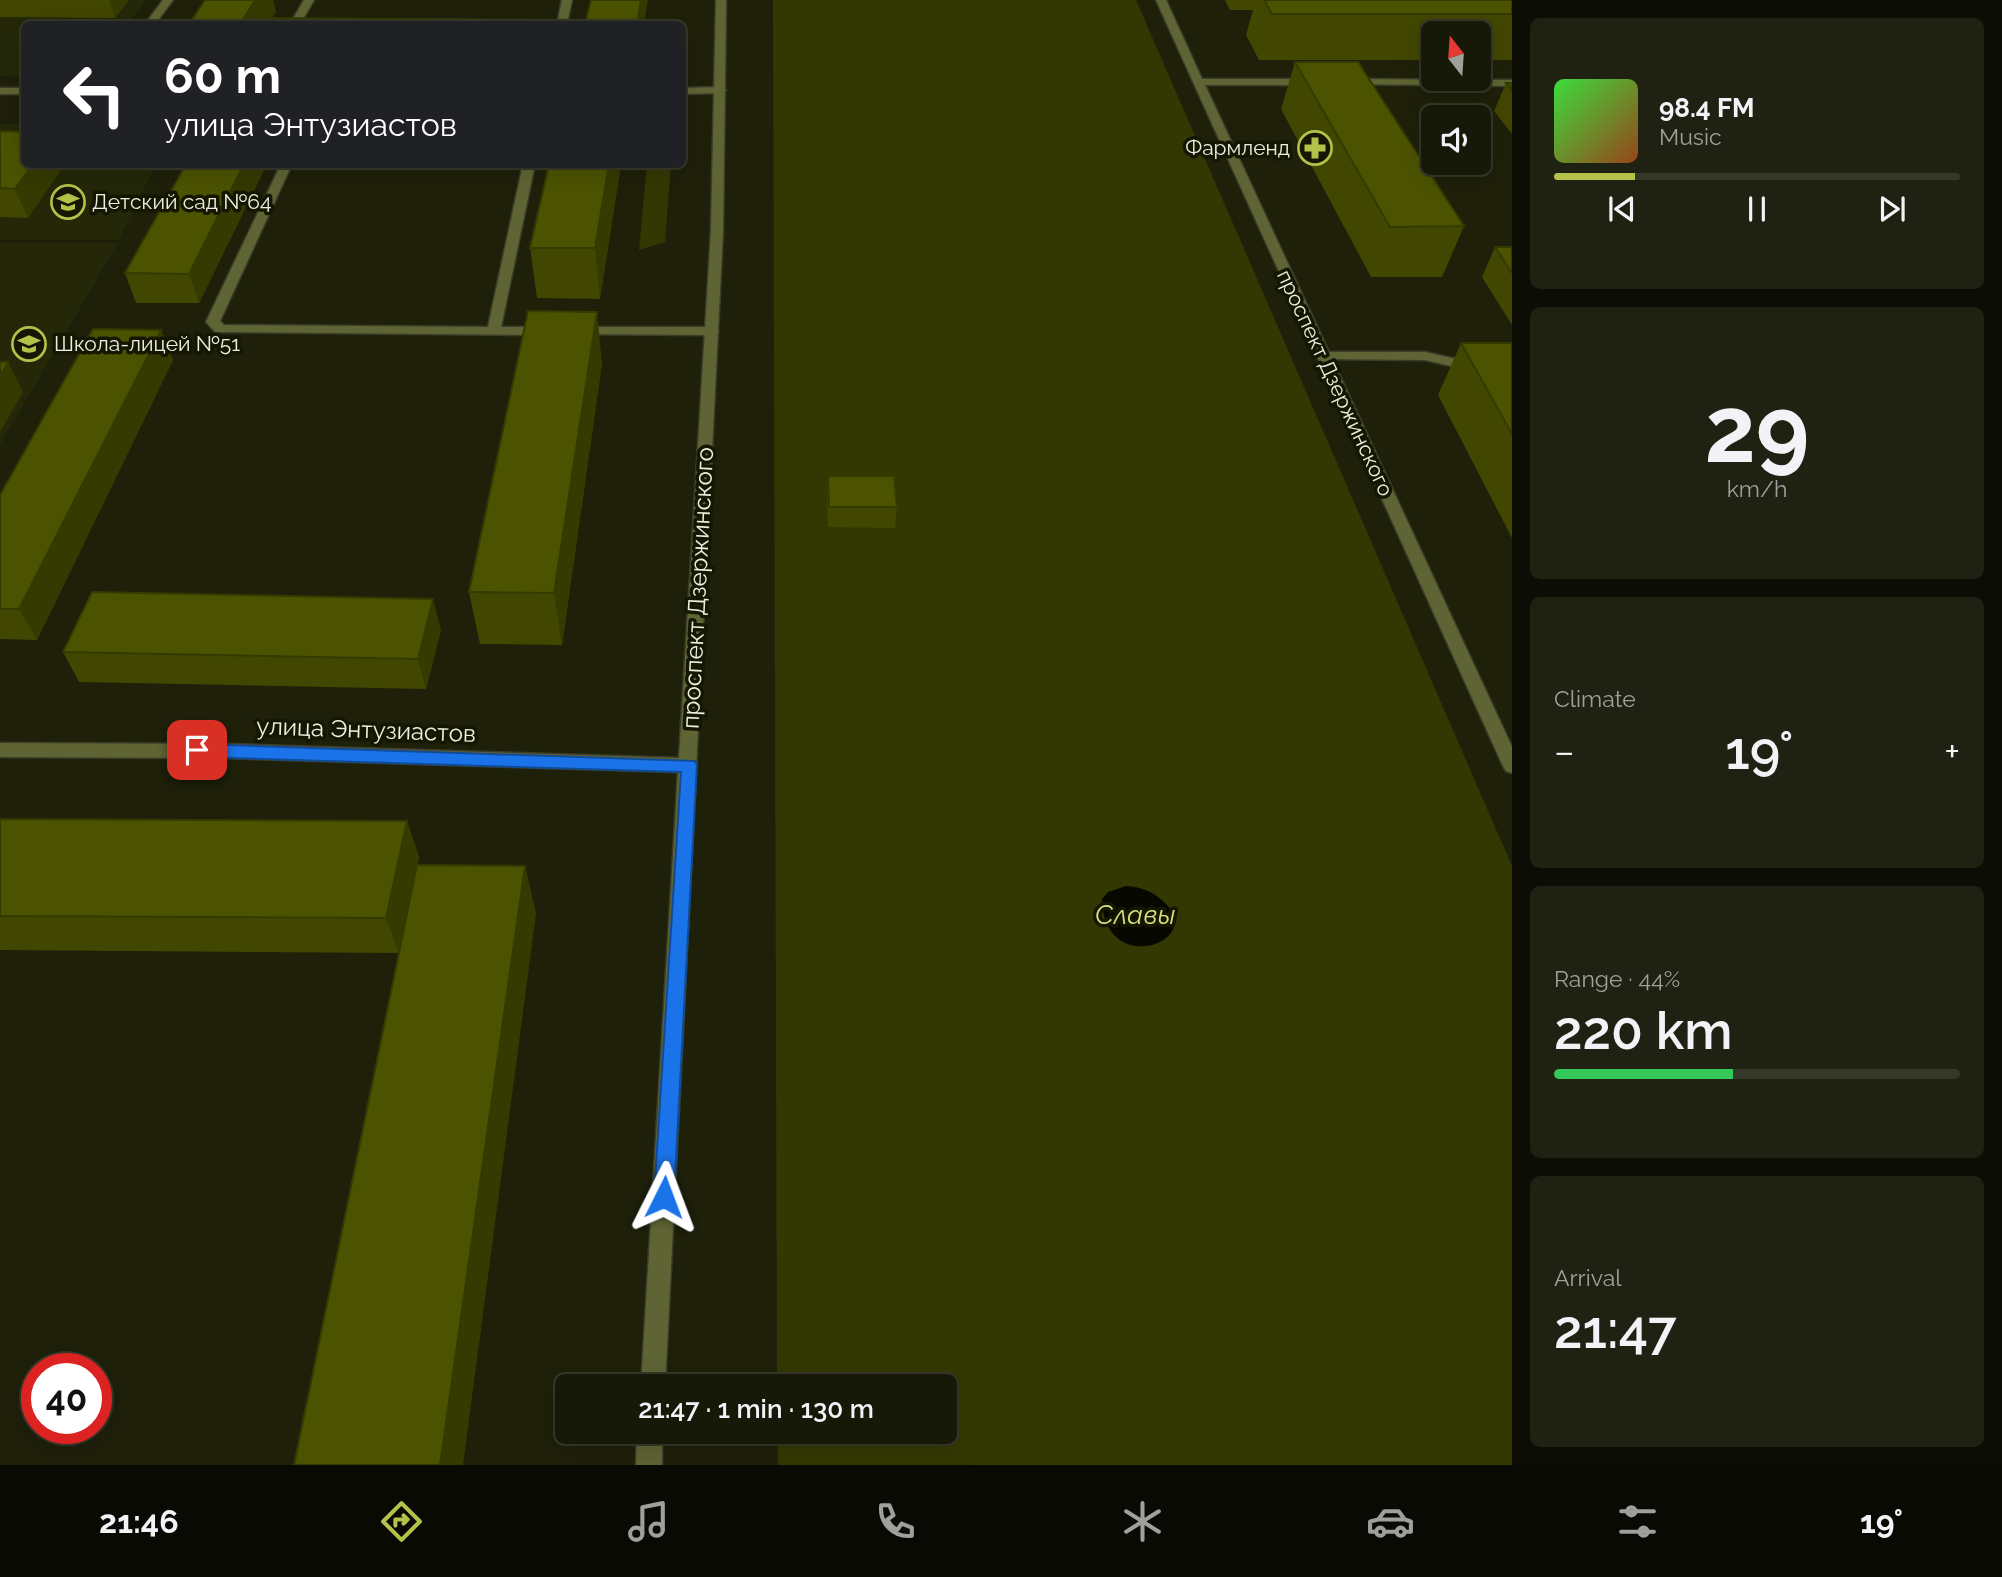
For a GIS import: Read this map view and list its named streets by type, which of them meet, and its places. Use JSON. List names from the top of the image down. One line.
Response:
{"streets":{"street":["проспект Дзержинского","улица Энтузиастов"]},"crossings":[["проспект Дзержинского","улица Энтузиастов"]],"water":["Славы"],"places":{"pharmacy":["Фармленд"],"school or university":["Детский сад №64","Школа-лицей №51"]},"north":"top","page":{"turn":["60 m","улица Энтузиастов"],"song":["98.4 FM","Music"],"tile":[["29","km/h"],"Climate",["Range · 44%","220 km"],["Arrival","21:47"]],"heat":["−","19°","+"],"limit":"40","trip":"21:47 · 1 min · 130 m","tabs":["21:46","19°"]}}
